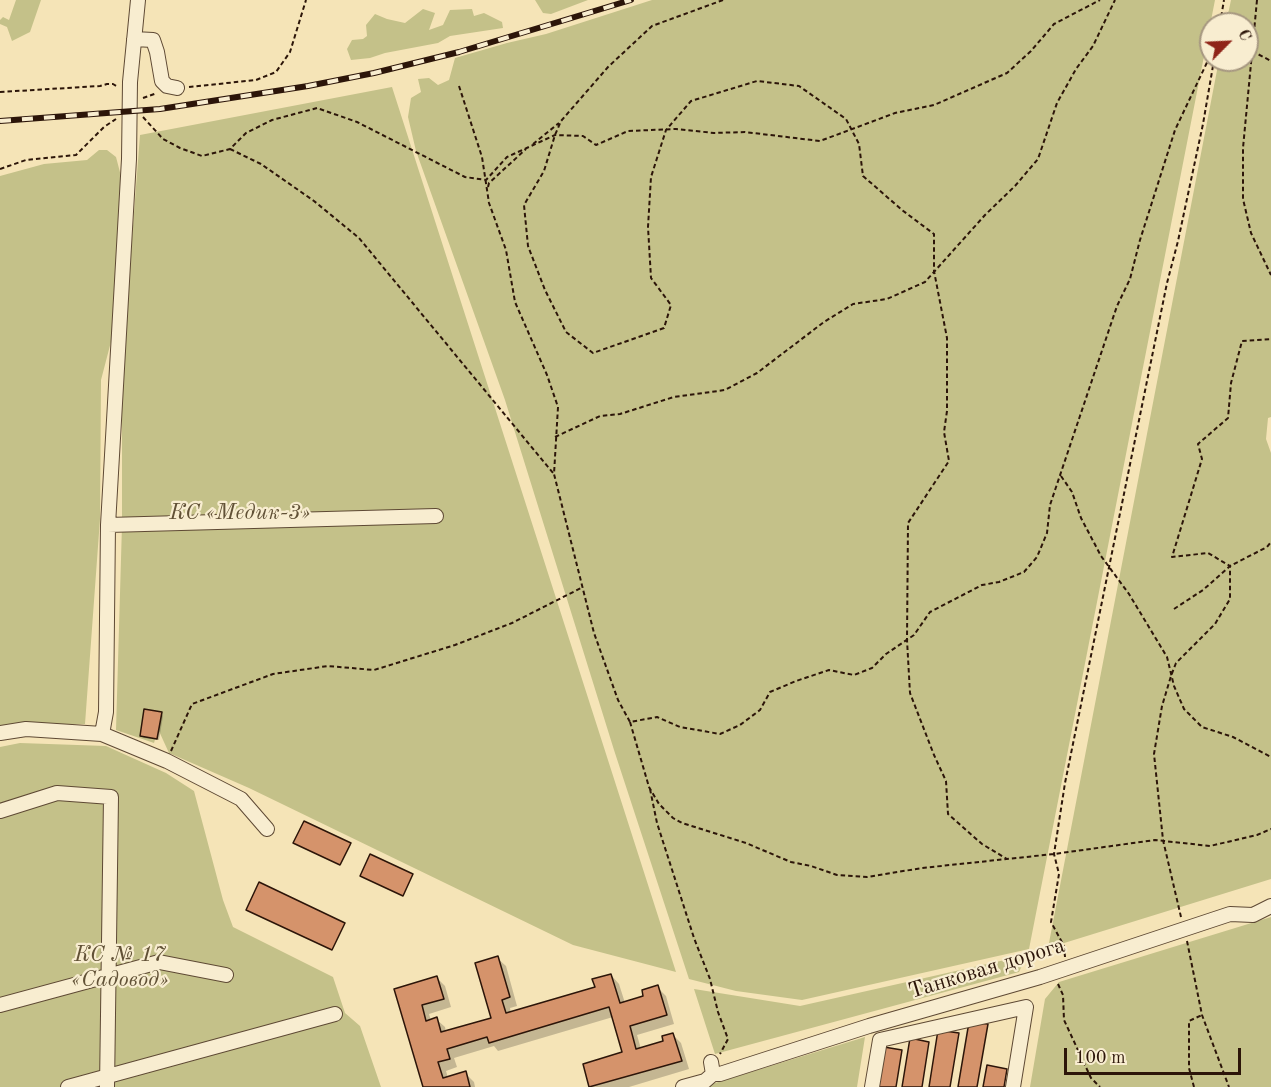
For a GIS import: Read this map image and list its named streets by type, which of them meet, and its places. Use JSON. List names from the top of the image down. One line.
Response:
{"streets":{"street":["Танковая дорога"]},"parks":["КС «Медик-3»","КС № 17 «Садовод»"],"scale_bar":"100 m","north":"top right"}
